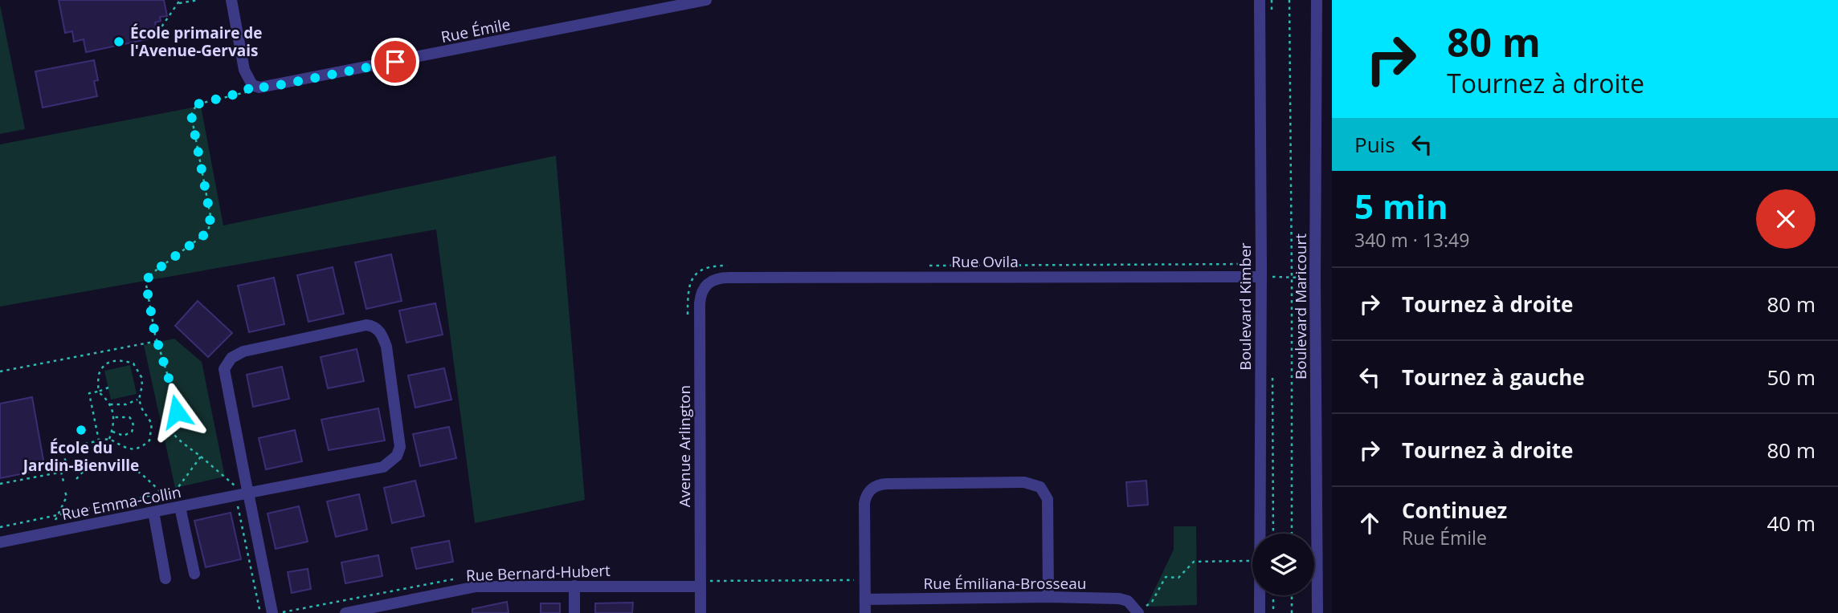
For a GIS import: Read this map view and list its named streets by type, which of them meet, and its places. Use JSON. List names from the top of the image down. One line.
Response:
{"streets":{"street":["Rue Émile","Rue Ovila","Boulevard Kimber","Boulevard Maricourt","Avenue Arlington","Rue Emma-Collin","Rue Bernard-Hubert","Rue Émiliana-Brosseau"]},"crossings":[["Rue Ovila","Boulevard Kimber"],["Rue Ovila","Avenue Arlington"],["Avenue Arlington","Rue Bernard-Hubert"]],"places":["École primaire de l'Avenue-Gervais","École du Jardin-Bienville"],"page":{"turn":["80 m","Tournez à droite"],"then":"Puis","heading":["5 min","340 m · 13:49"],"list":[{"name":"Tournez à droite","value":"80 m"},{"name":"Tournez à gauche","value":"50 m"},{"name":"Tournez à droite","value":"80 m"},{"name":"Continuez","note":"Rue Émile","value":"40 m"}]}}
